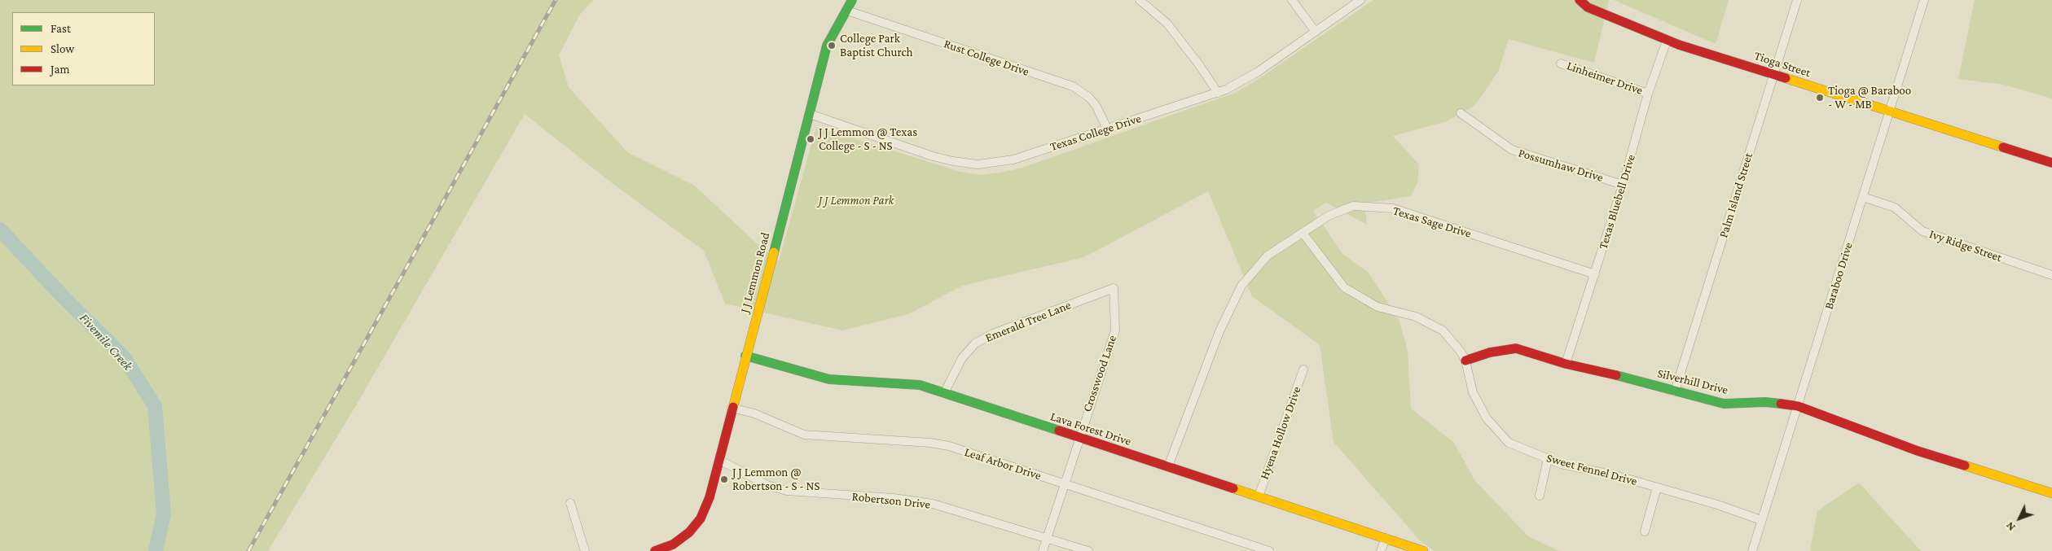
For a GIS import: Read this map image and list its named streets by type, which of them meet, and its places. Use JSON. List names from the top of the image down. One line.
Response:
{"streets":{"street":["Rust College Drive","Tioga Street","Linheimer Drive","Texas College Drive","Possumhaw Drive","Palm Island Street","Texas Bluebell Drive","Texas Sage Drive","Ivy Ridge Street","J J Lemmon Road","Baraboo Drive","Emerald Tree Lane","Crosswood Lane","Silverhill Drive","Lava Forest Drive","Hyena Hollow Drive","Leaf Arbor Drive","Sweet Fennel Drive","Robertson Drive"]},"crossings":[["Rust College Drive","Texas College Drive"],["Rust College Drive","J J Lemmon Road"],["Tioga Street","Palm Island Street"],["Tioga Street","Texas Bluebell Drive"],["Tioga Street","Baraboo Drive"],["Linheimer Drive","Texas Bluebell Drive"],["Texas College Drive","J J Lemmon Road"],["Possumhaw Drive","Texas Bluebell Drive"],["Palm Island Street","Silverhill Drive"],["Texas Bluebell Drive","Texas Sage Drive"],["Texas Bluebell Drive","Silverhill Drive"],["Texas Sage Drive","Lava Forest Drive"],["Texas Sage Drive","Sweet Fennel Drive"],["Ivy Ridge Street","Baraboo Drive"],["J J Lemmon Road","Lava Forest Drive"],["J J Lemmon Road","Leaf Arbor Drive"],["J J Lemmon Road","Robertson Drive"],["Baraboo Drive","Silverhill Drive"],["Baraboo Drive","Sweet Fennel Drive"],["Emerald Tree Lane","Crosswood Lane"],["Emerald Tree Lane","Lava Forest Drive"],["Crosswood Lane","Lava Forest Drive"],["Crosswood Lane","Leaf Arbor Drive"],["Crosswood Lane","Robertson Drive"],["Silverhill Drive","Sweet Fennel Drive"],["Lava Forest Drive","Hyena Hollow Drive"]],"water":["Fivemile Creek"],"parks":["J J Lemmon Park"],"places":["College Park Baptist Church","Tioga @ Baraboo - W - MB","J J Lemmon @ Texas College - S - NS","J J Lemmon @ Robertson - S - NS"],"legend":["Fast","Slow","Jam"],"north":"bottom left"}
